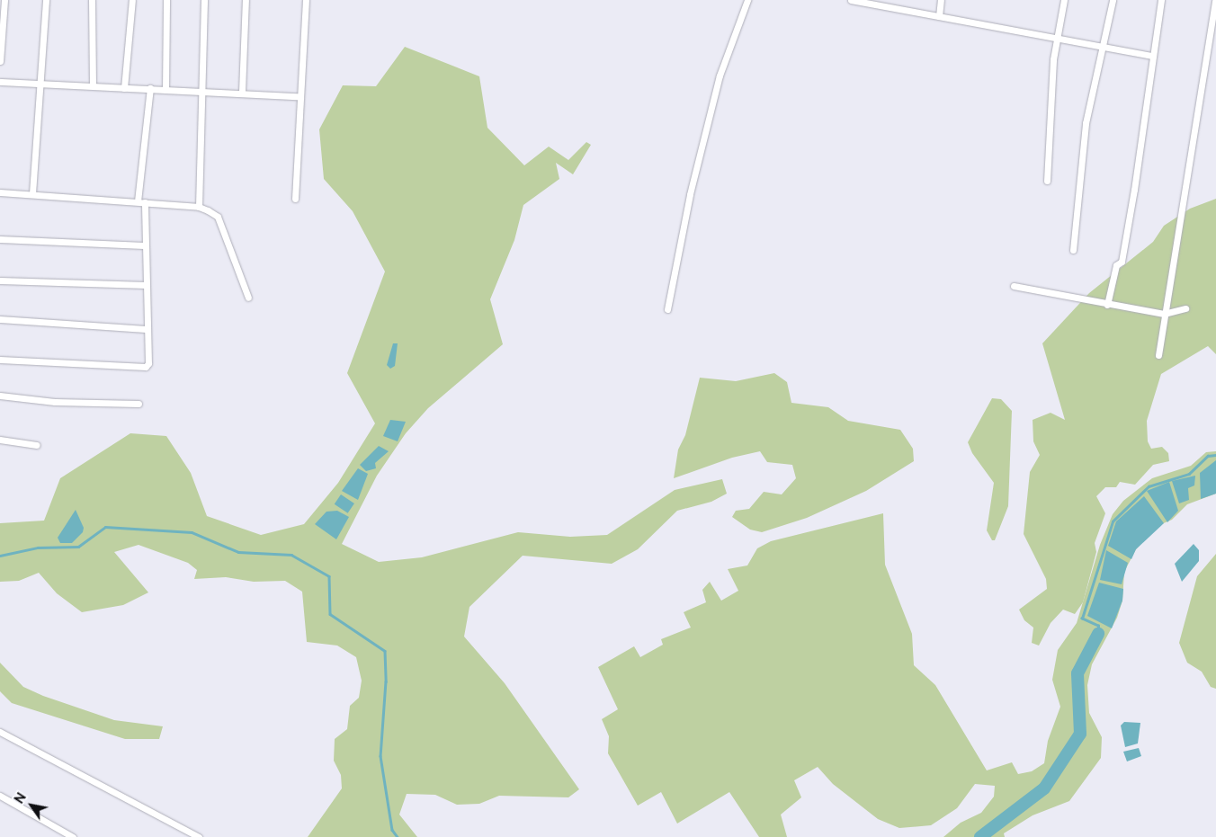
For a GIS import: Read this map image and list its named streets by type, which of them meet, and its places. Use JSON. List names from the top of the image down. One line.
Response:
{"north":"top left"}
